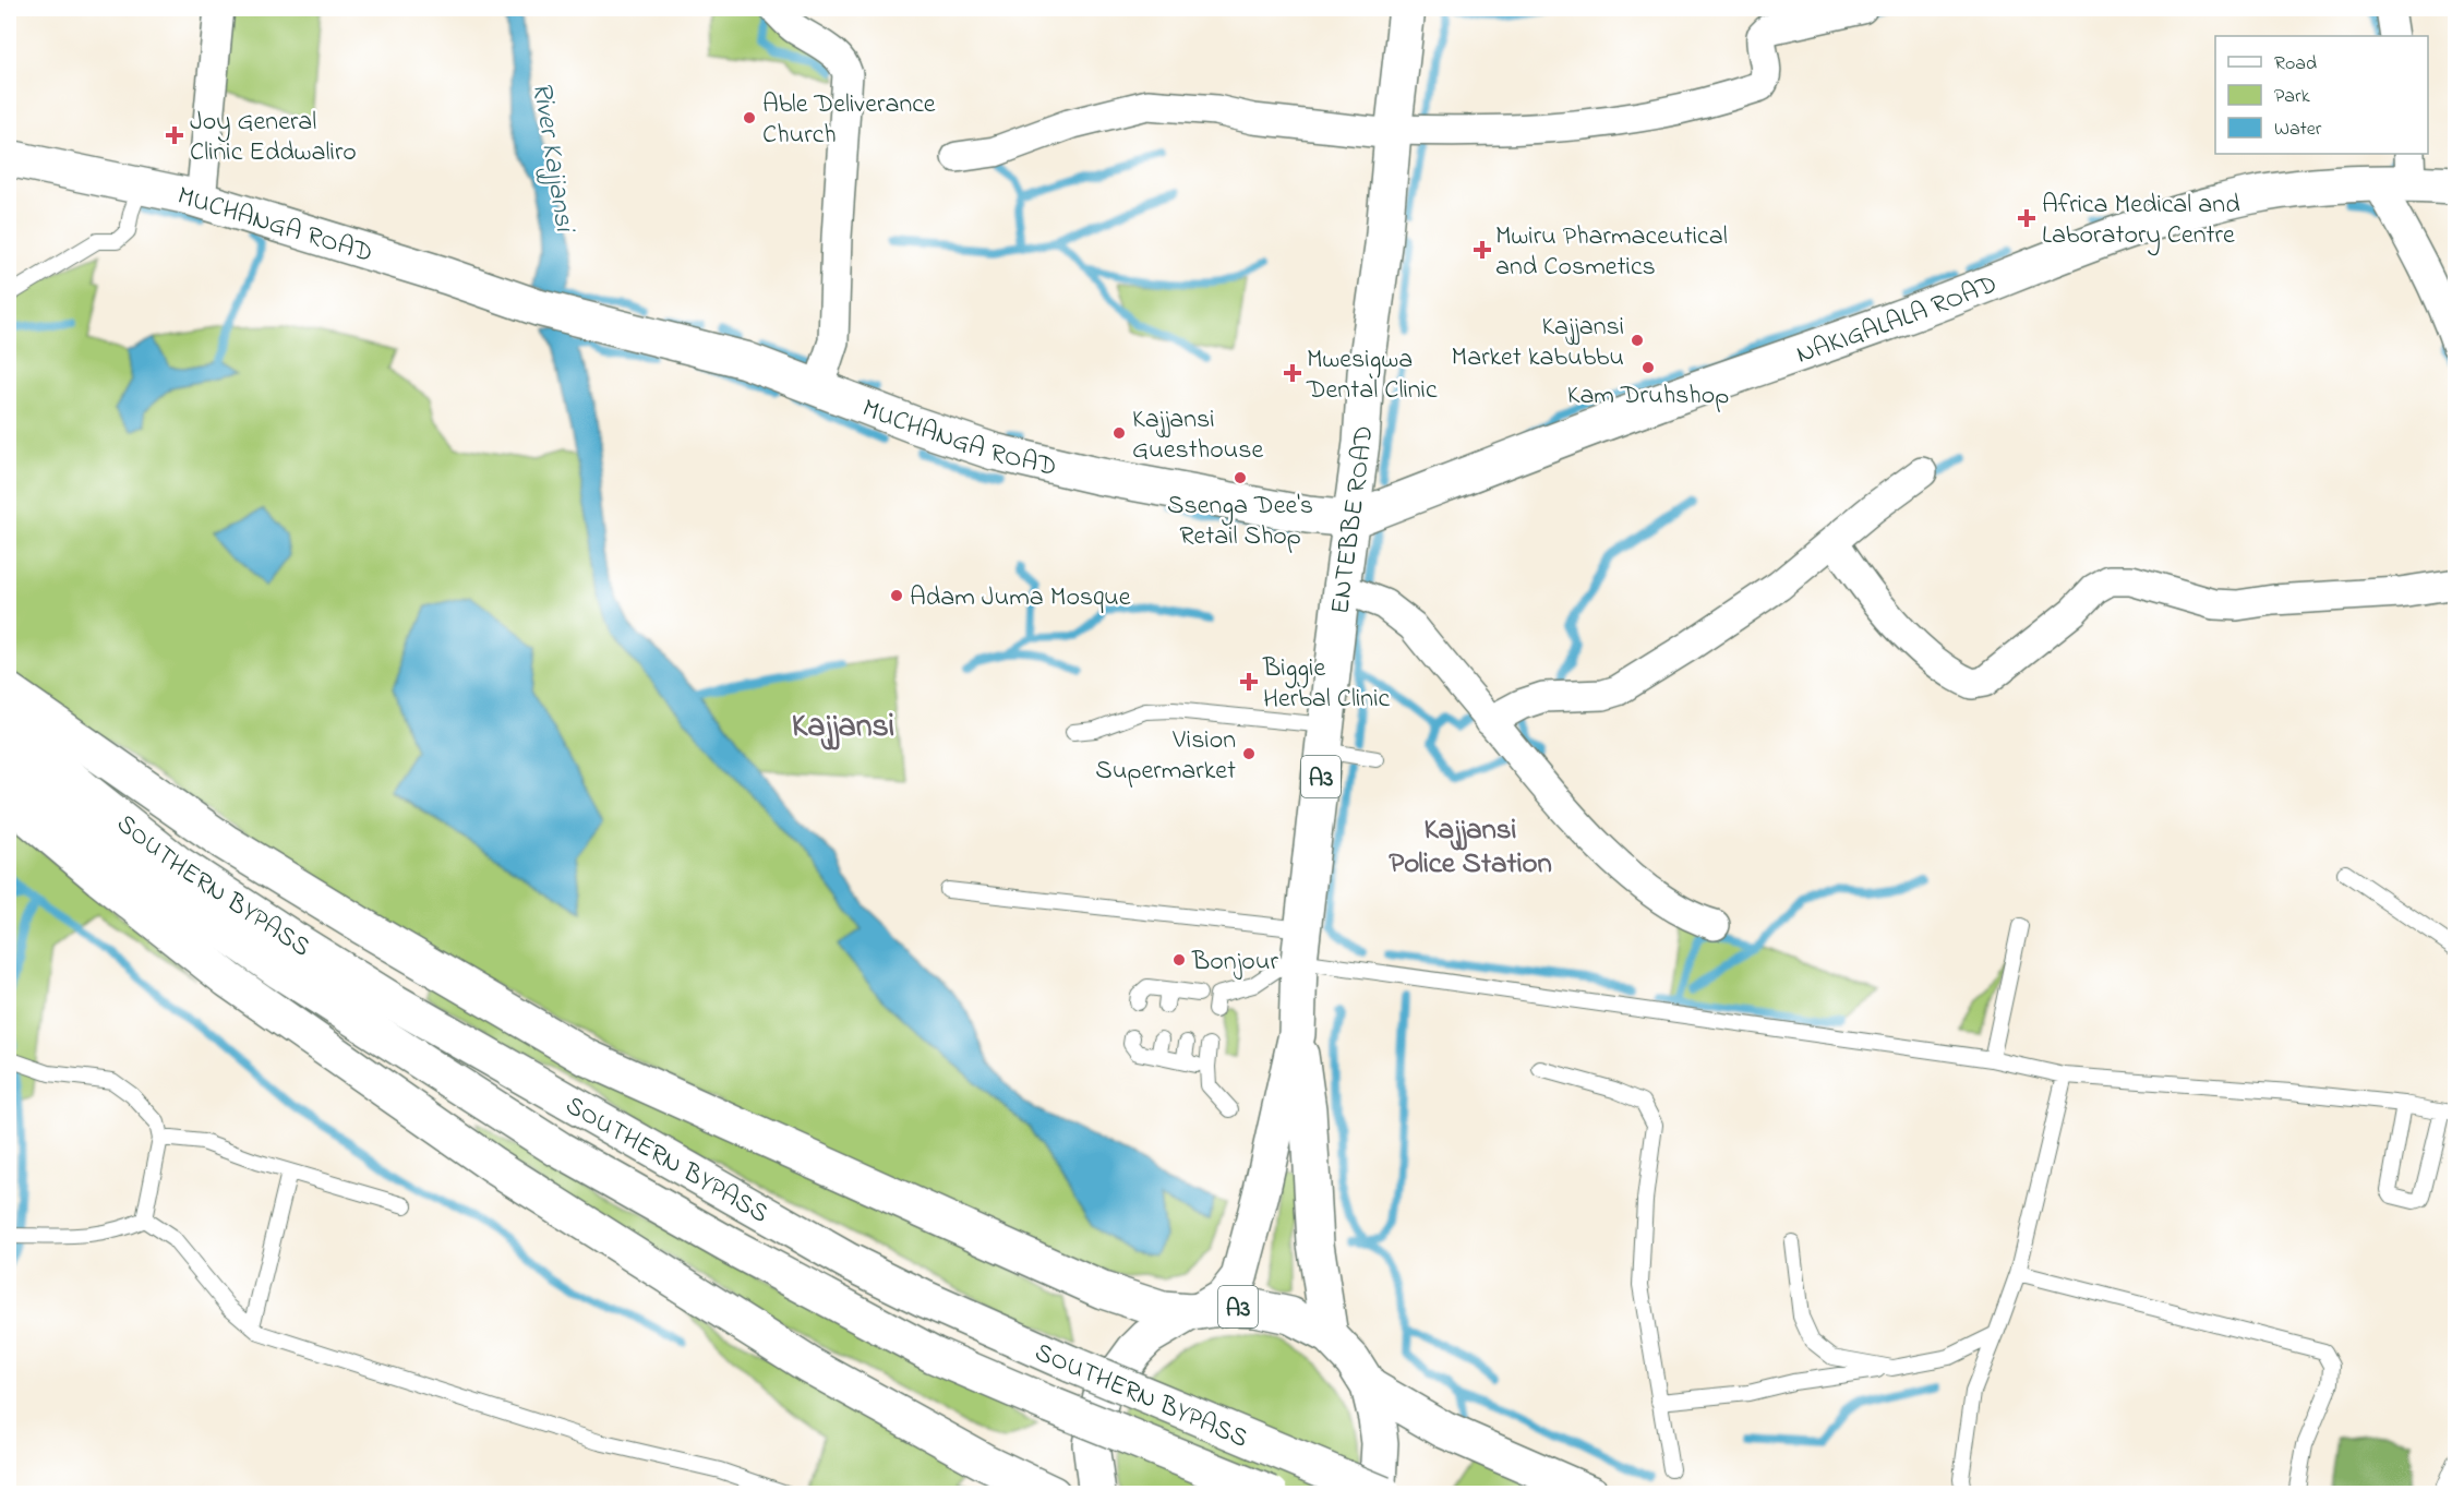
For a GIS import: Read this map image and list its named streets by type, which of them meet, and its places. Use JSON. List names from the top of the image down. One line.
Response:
{"streets":{"main road":["MUCHANGA ROAD","NAKIGALALA ROAD","ENTEBBE ROAD","A3","SOUTHERN BYPASS"]},"crossings":[["MUCHANGA ROAD","NAKIGALALA ROAD"],["MUCHANGA ROAD","ENTEBBE ROAD"],["NAKIGALALA ROAD","ENTEBBE ROAD"],["ENTEBBE ROAD","A3"]],"districts":["Kajjansi","Kajjansi Police Station"],"water":["River Kajjansi"],"places":{"other":["Able Deliverance Church","Kajjansi Market kabubbu","Kam Druhshop","Kajjansi Guesthouse","Ssenga Dee's Retail Shop","Adam Juma Mosque","Vision Supermarket","Bonjour"],"health":["Joy General Clinic Eddwaliro","Africa Medical and Laboratory Centre","Mwiru Pharmaceutical and Cosmetics","Mwesigwa Dental Clinic","Biggie Herbal Clinic"]},"legend":["Road","Park","Water"]}
